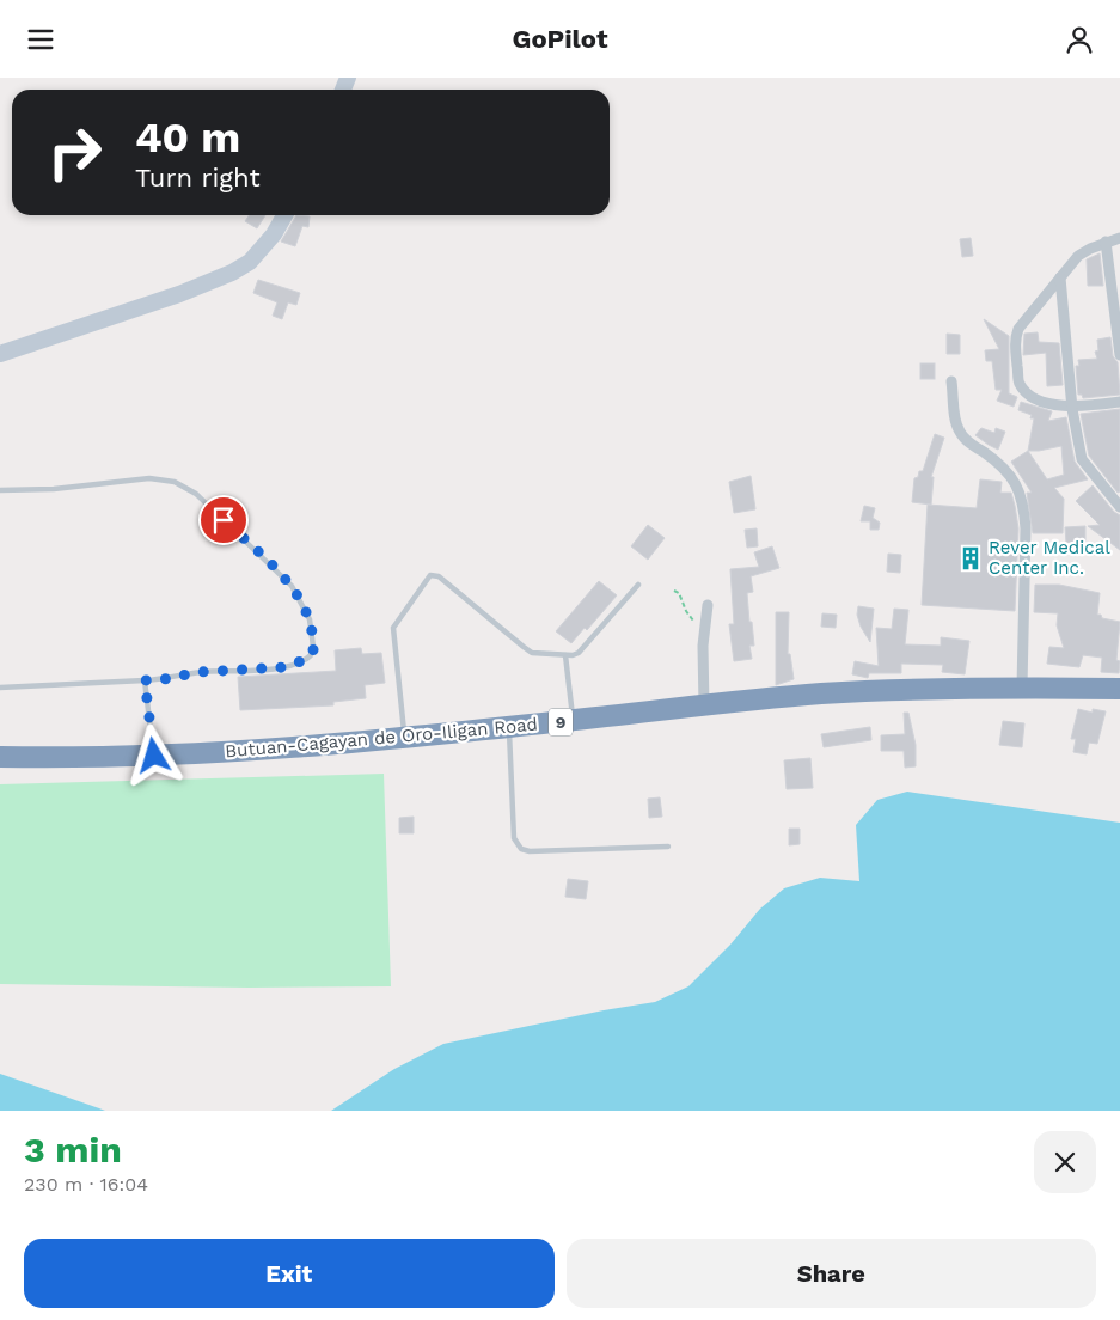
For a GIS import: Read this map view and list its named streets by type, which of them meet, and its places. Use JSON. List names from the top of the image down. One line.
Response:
{"streets":{"highway":["9","Butuan-Cagayan de Oro-Iligan Road"]},"places":{"building":["Rever Medical Center Inc."]},"page":{"header":"GoPilot","turn":["40 m","Turn right"],"heading":["3 min","230 m · 16:04"],"buttons":["Exit","Share"]}}
